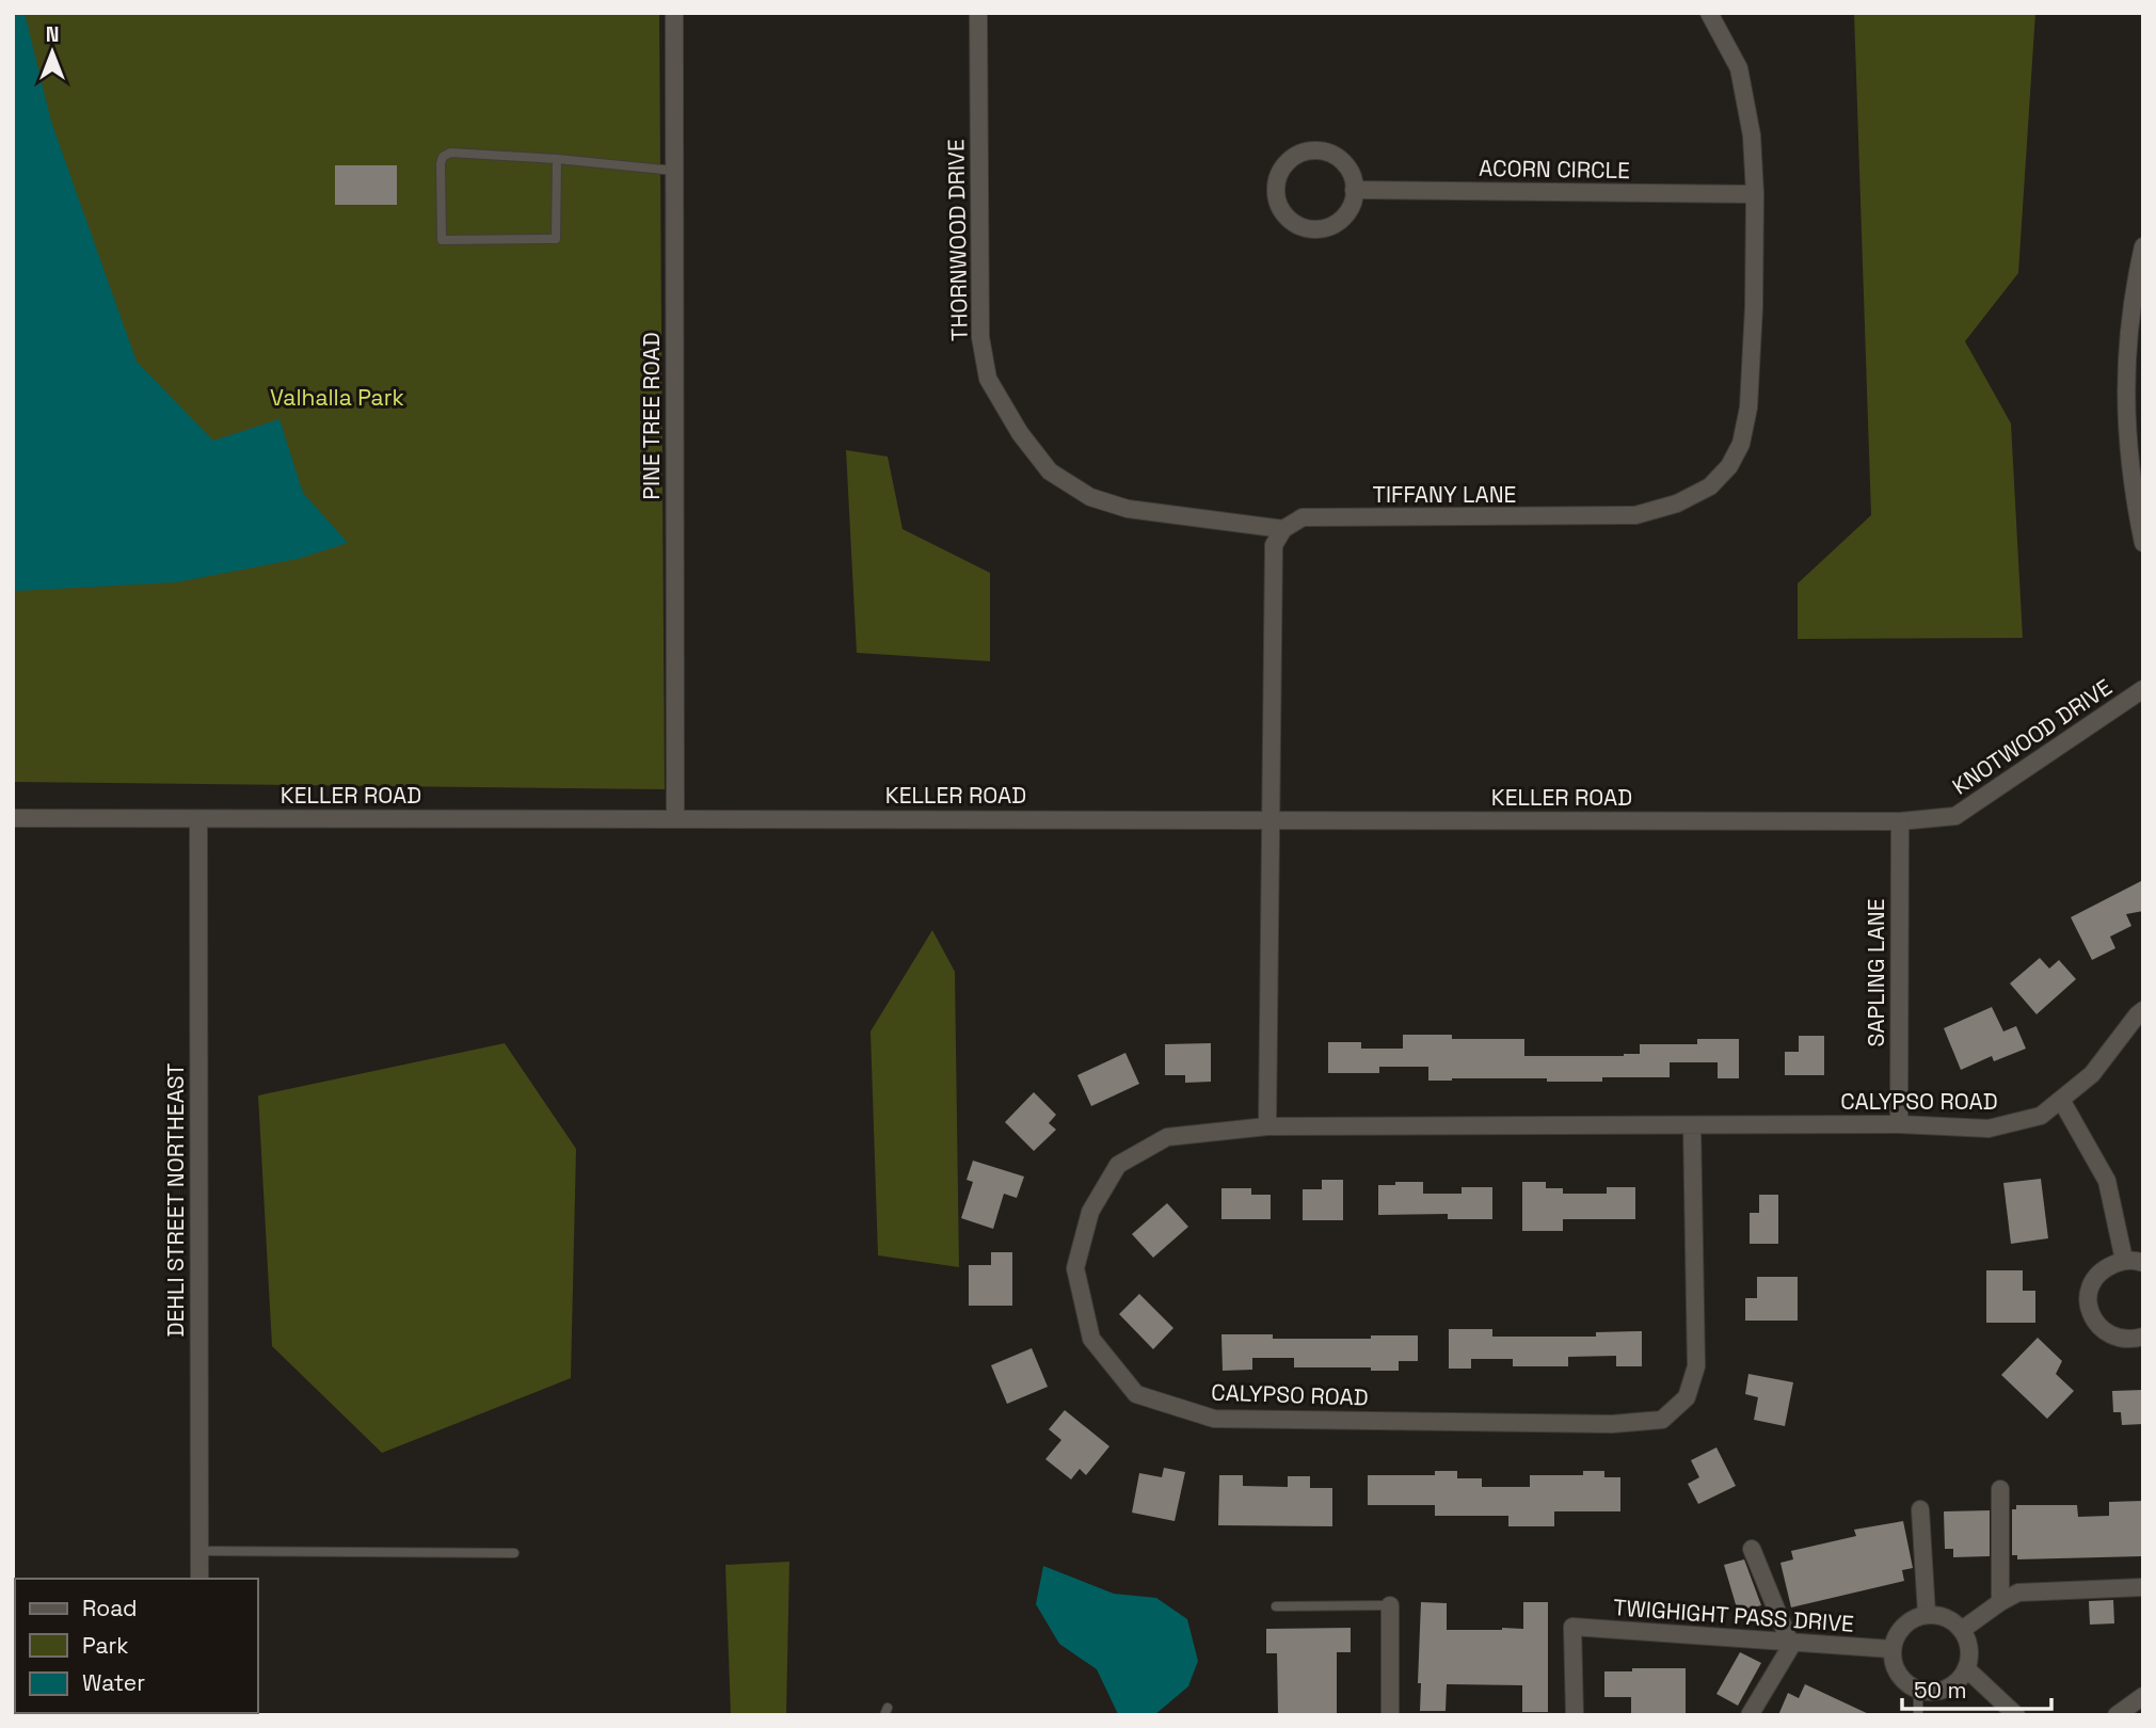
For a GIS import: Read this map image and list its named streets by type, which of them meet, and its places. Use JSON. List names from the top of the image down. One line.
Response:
{"streets":{"street":["ACORN CIRCLE","THORNWOOD DRIVE","PINE TREE ROAD","TIFFANY LANE","KNOTWOOD DRIVE","KELLER ROAD","SAPLING LANE","CALYPSO ROAD","DEHLI STREET NORTHEAST","TWIGHIGHT PASS DRIVE"]},"crossings":[["ACORN CIRCLE","TIFFANY LANE"],["THORNWOOD DRIVE","TIFFANY LANE"],["PINE TREE ROAD","KELLER ROAD"],["KNOTWOOD DRIVE","KELLER ROAD"],["KNOTWOOD DRIVE","SAPLING LANE"],["KELLER ROAD","SAPLING LANE"],["KELLER ROAD","DEHLI STREET NORTHEAST"],["SAPLING LANE","CALYPSO ROAD"]],"parks":["Valhalla Park"],"legend":["Road","Park","Water"],"scale_bar":"50 m","north":"top"}
